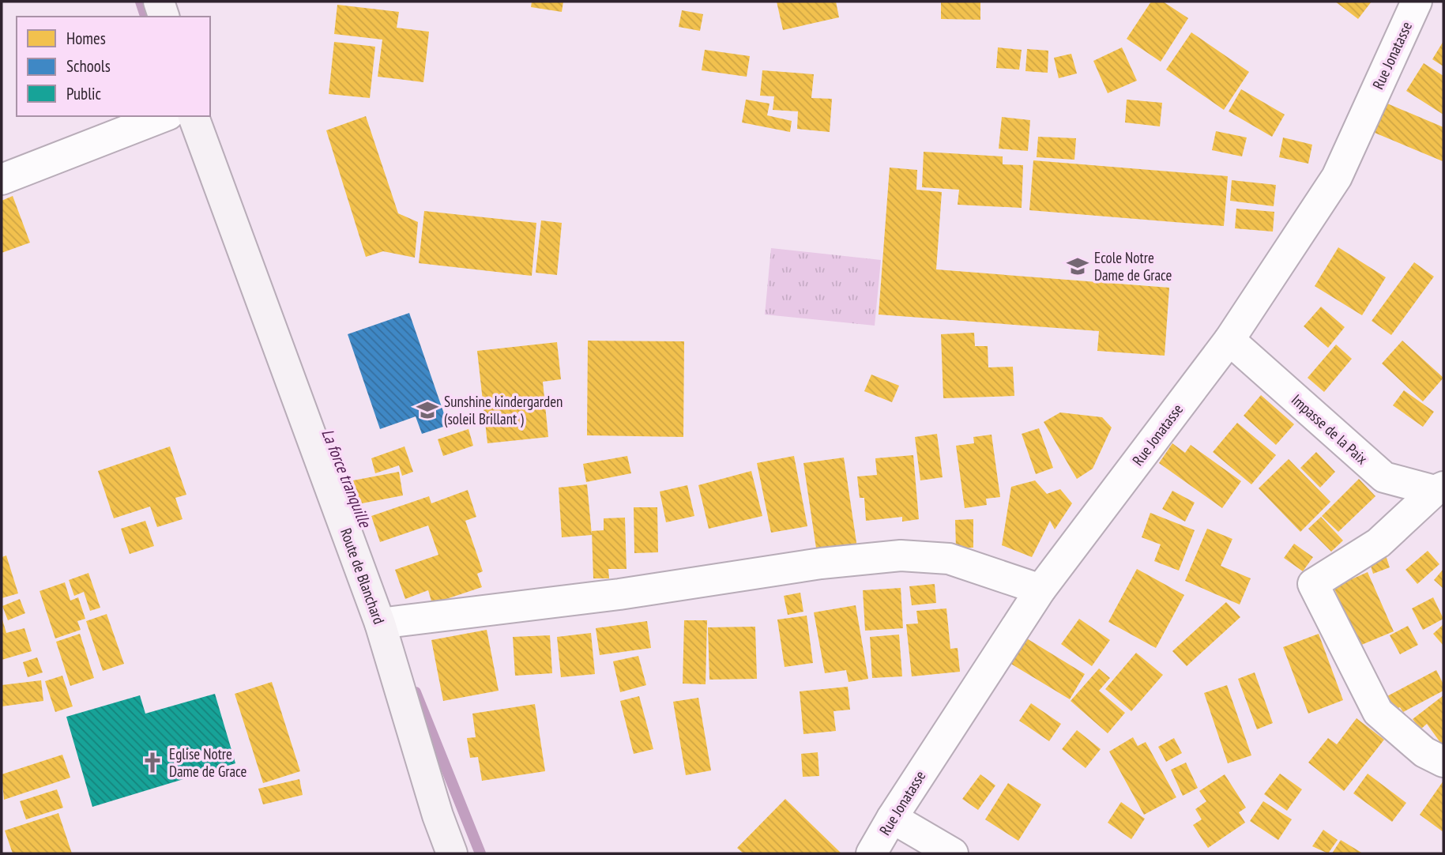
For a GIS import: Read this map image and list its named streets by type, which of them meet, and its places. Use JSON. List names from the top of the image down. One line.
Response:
{"streets":{"street":["Rue Jonatasse","Impasse de la Paix","Route de Blanchard"]},"crossings":[["Rue Jonatasse","Impasse de la Paix"]],"water":["La force tranquille"],"places":{"school or university":["Ecole Notre Dame de Grace","Sunshine kindergarden (soleil Brillant )"],"church":["Eglise Notre Dame de Grace"]},"legend":["Homes","Schools","Public"]}
